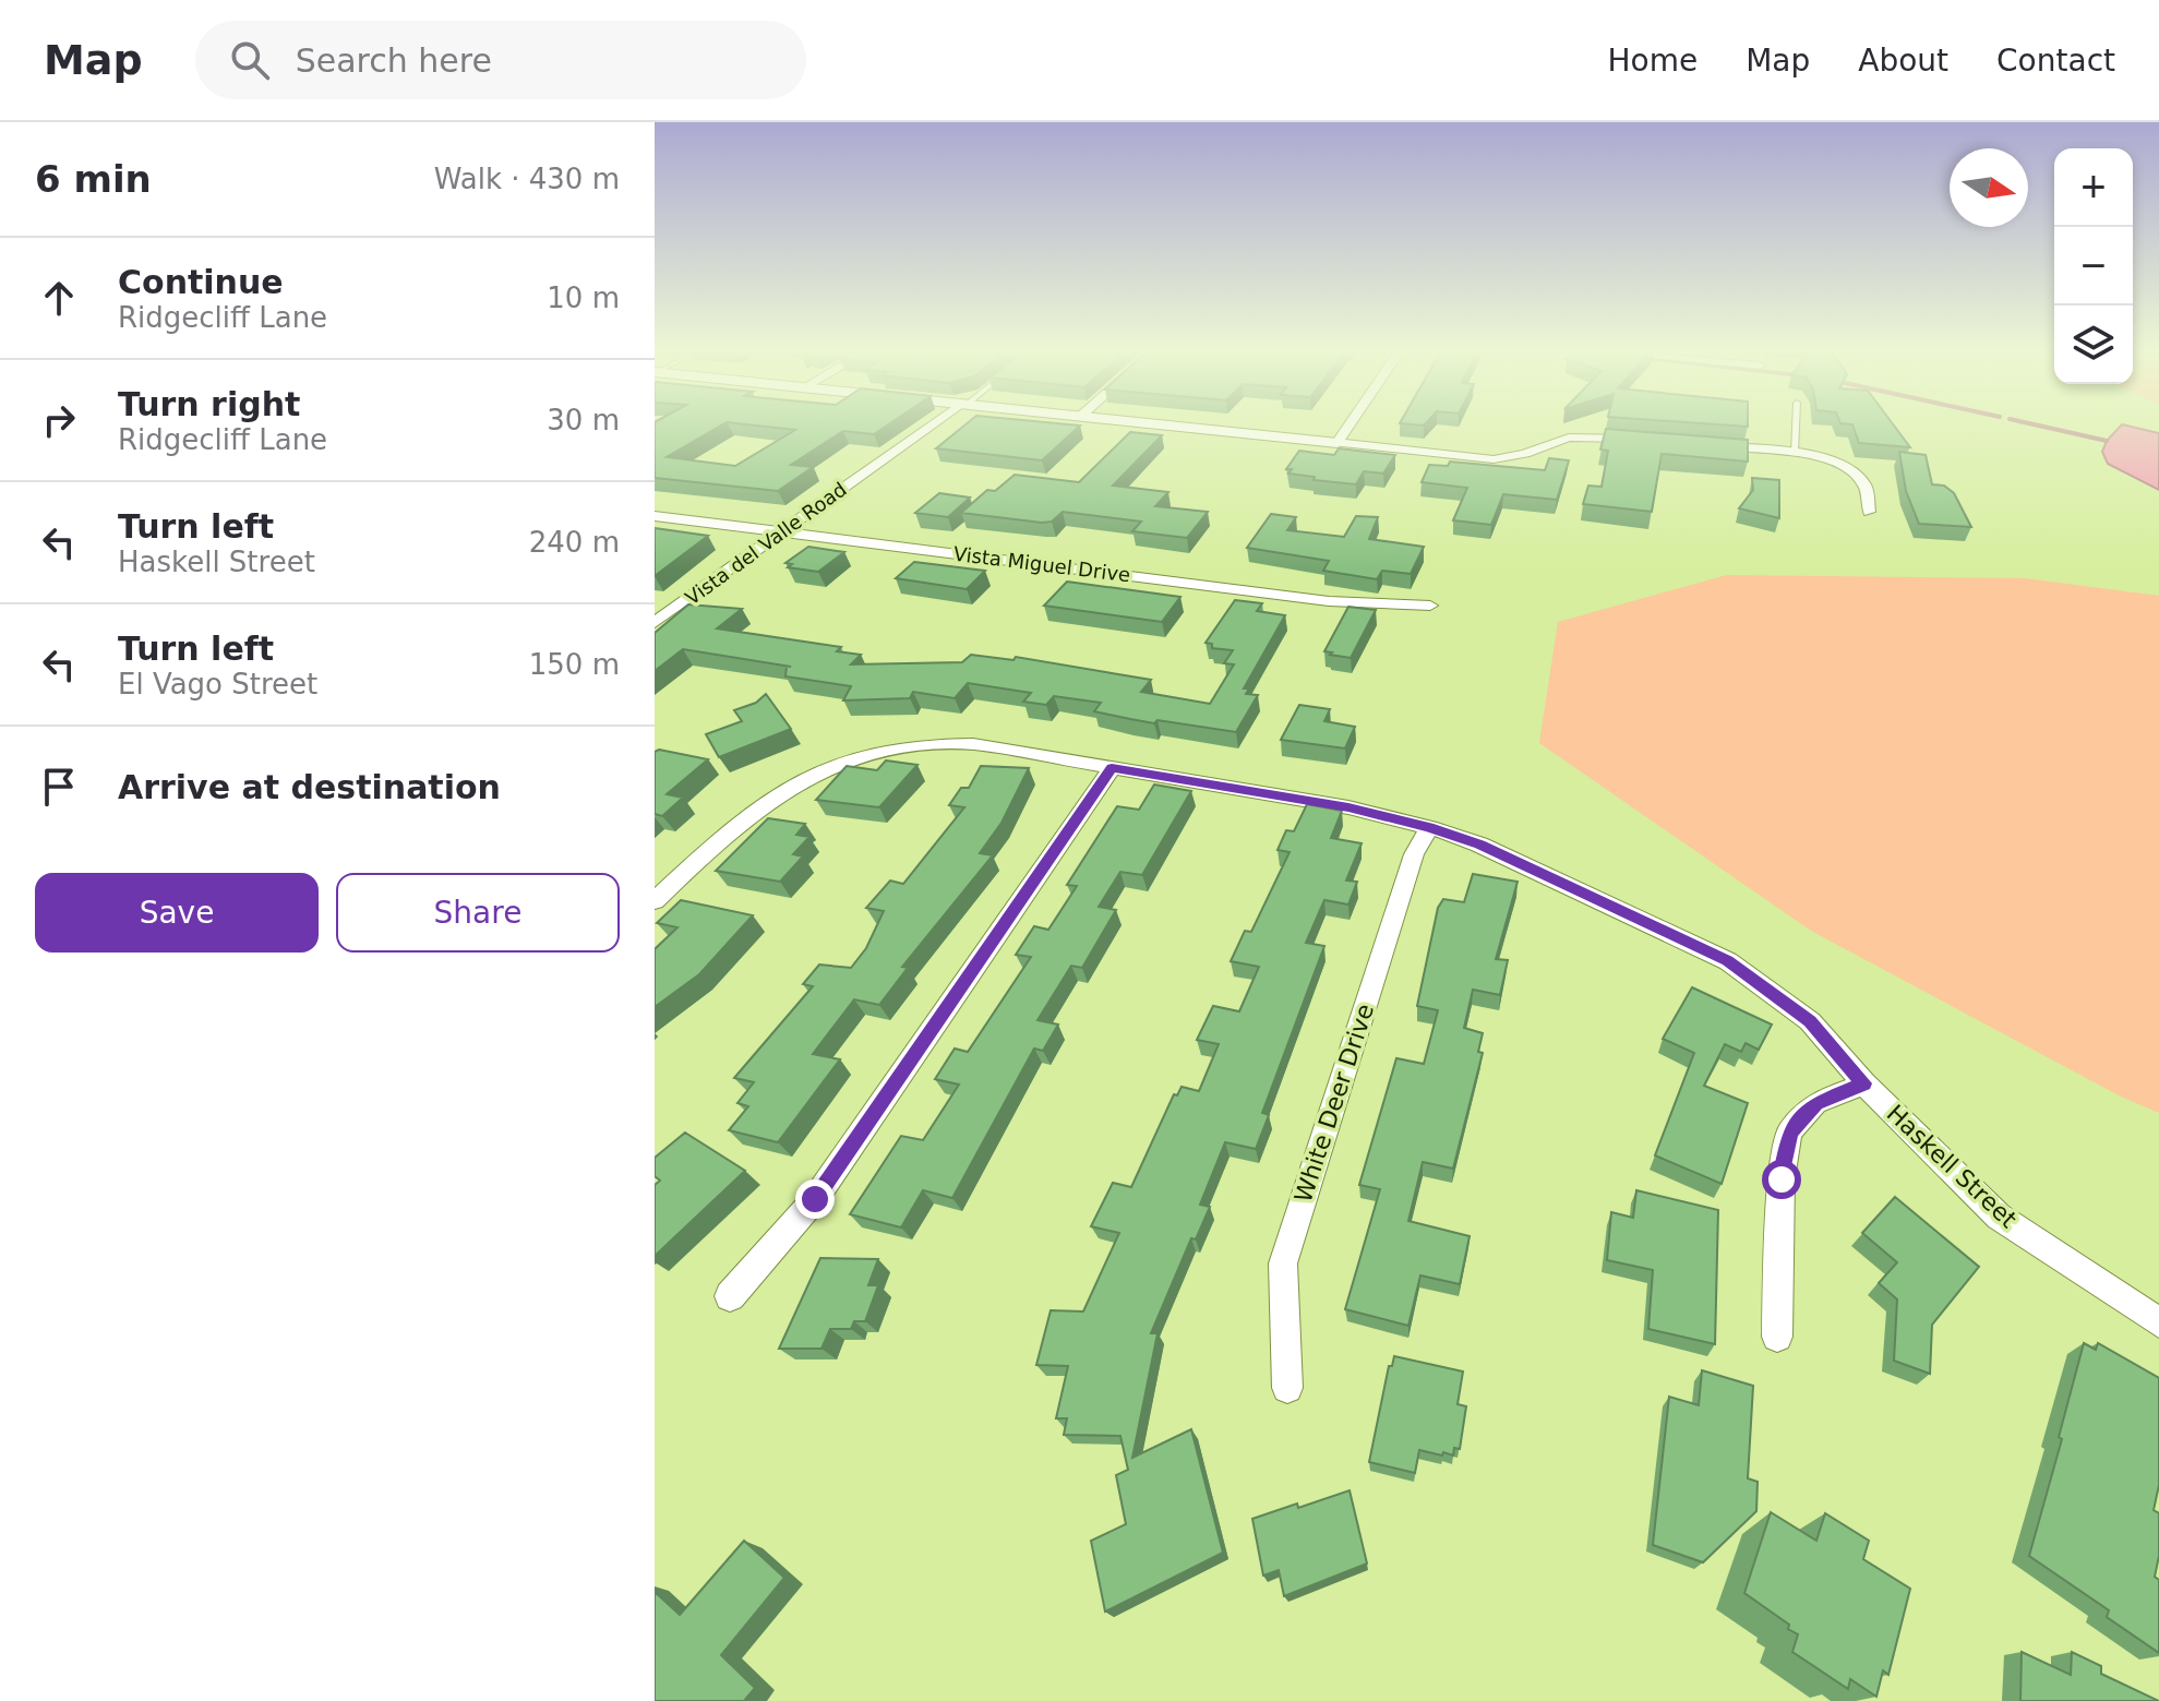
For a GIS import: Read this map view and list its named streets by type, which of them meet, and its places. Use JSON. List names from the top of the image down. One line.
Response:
{"streets":{"street":["Vista del Valle Road","Vista Miguel Drive","White Deer Drive","Haskell Street"]},"crossings":[["Vista del Valle Road","Vista Miguel Drive"],["White Deer Drive","Haskell Street"]],"north":"right","page":{"header":"Map","search":"Search here","nav":["Home","Map","About","Contact"],"heading":["6 min","Walk · 430 m"],"map_buttons":["+","−"],"list":[["Continue","Ridgecliff Lane","10 m"],["Turn right","Ridgecliff Lane","30 m"],["Turn left","Haskell Street","240 m"],["Turn left","El Vago Street","150 m"],"Arrive at destination"],"buttons":["Save","Share"]}}
